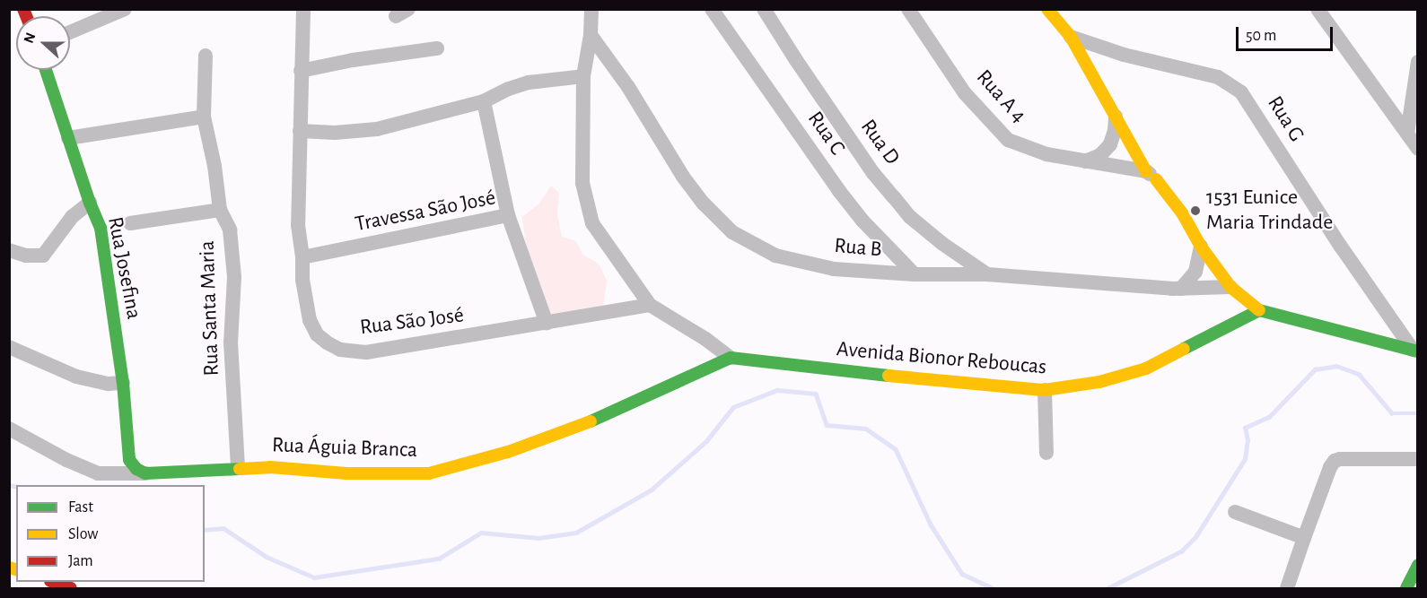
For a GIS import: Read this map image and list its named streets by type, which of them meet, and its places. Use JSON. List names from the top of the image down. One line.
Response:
{"streets":{"main road":["Rua Josefina","Avenida Bionor Reboucas","Rua Águia Branca"],"street":["Rua A 4","Rua G","Rua C","Rua D","Travessa São José","Rua B","Rua Santa Maria","Rua São José"]},"crossings":[["Rua C","Rua B"],["Rua D","Rua B"],["Travessa São José","Rua São José"],["Rua Josefina","Rua Águia Branca"],["Rua Santa Maria","Rua Águia Branca"],["Avenida Bionor Reboucas","Rua Águia Branca"]],"places":["1531 Eunice Maria Trindade"],"legend":["Fast","Slow","Jam"],"scale_bar":"50 m","north":"left"}
